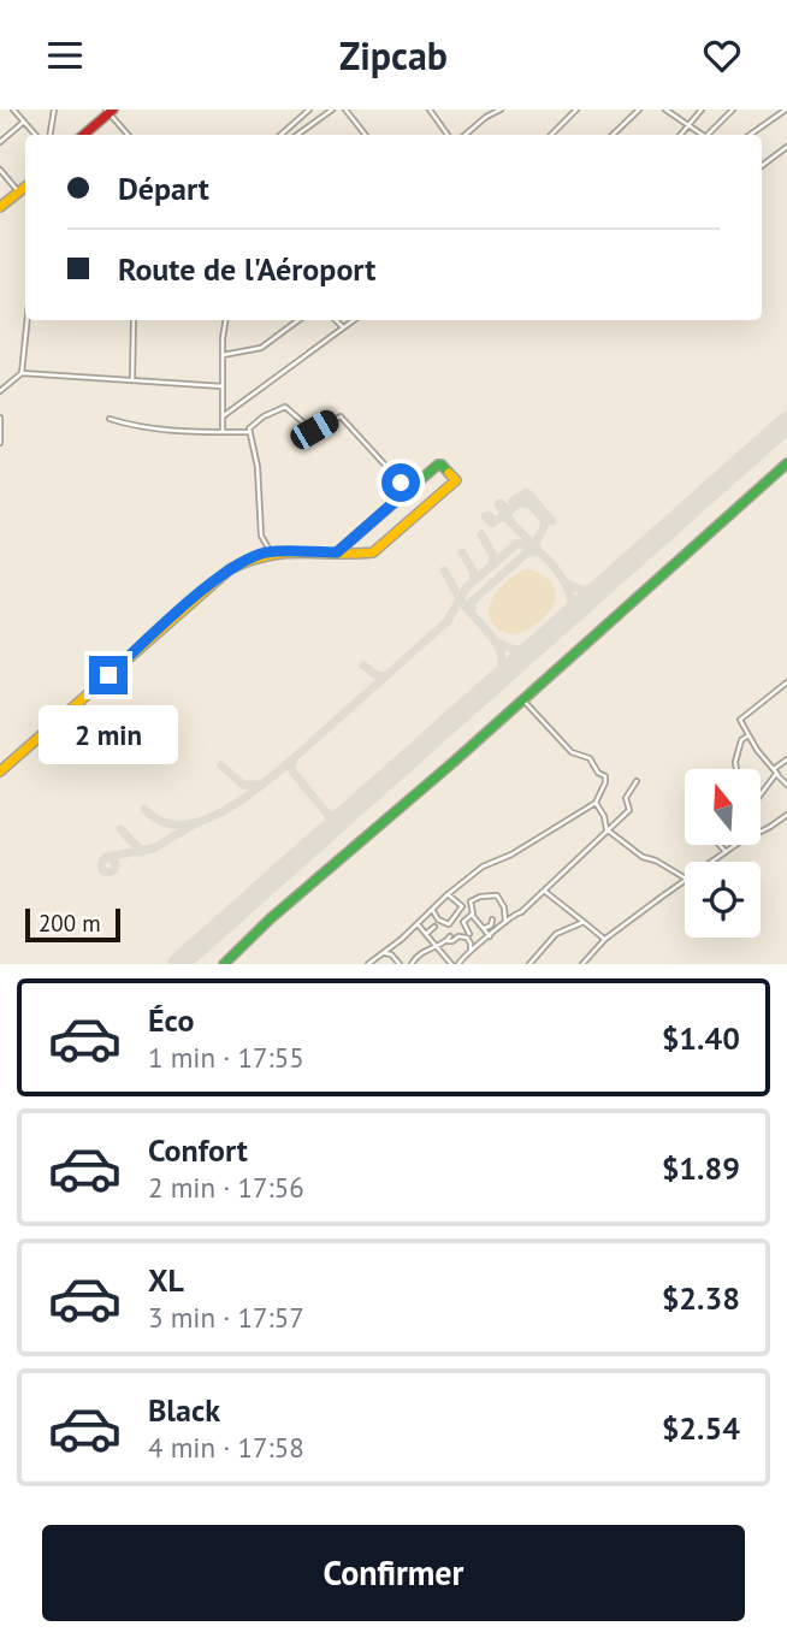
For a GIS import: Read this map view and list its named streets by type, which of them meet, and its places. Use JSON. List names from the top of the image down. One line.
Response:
{"scale_bar":"200 m","north":"top","page":{"header":"Zipcab","banner":["Départ","Route de l'Aéroport"],"bubble":"2 min","scale":"200 m","list":[{"name":"Éco","note":"1 min · 17:55","value":"$1.40"},{"name":"Confort","note":"2 min · 17:56","value":"$1.89"},{"name":"XL","note":"3 min · 17:57","value":"$2.38"},{"name":"Black","note":"4 min · 17:58","value":"$2.54"}],"buttons":"Confirmer"}}
